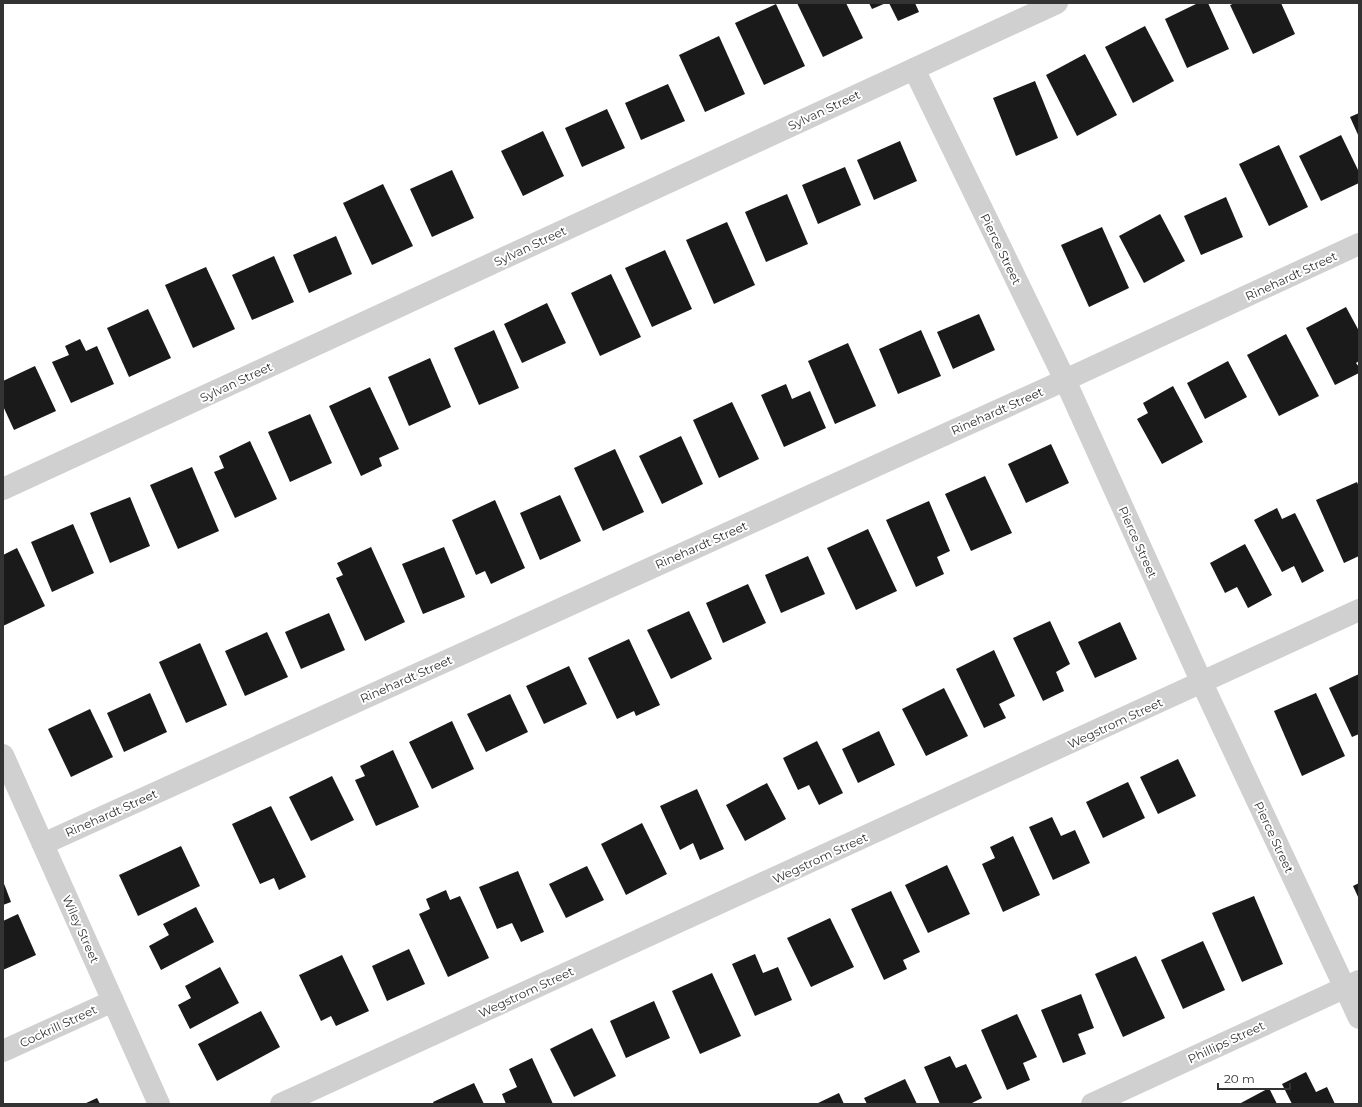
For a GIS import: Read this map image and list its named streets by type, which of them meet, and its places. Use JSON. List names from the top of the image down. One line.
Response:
{"streets":{"street":["Sylvan Street","Pierce Street","Rinehardt Street","Wegstrom Street","Wiley Street","Cockrill Street","Phillips Street"]},"crossings":[["Sylvan Street","Pierce Street"],["Pierce Street","Rinehardt Street"],["Pierce Street","Wegstrom Street"],["Pierce Street","Phillips Street"],["Rinehardt Street","Wiley Street"],["Wiley Street","Cockrill Street"]],"scale_bar":"20 m"}
